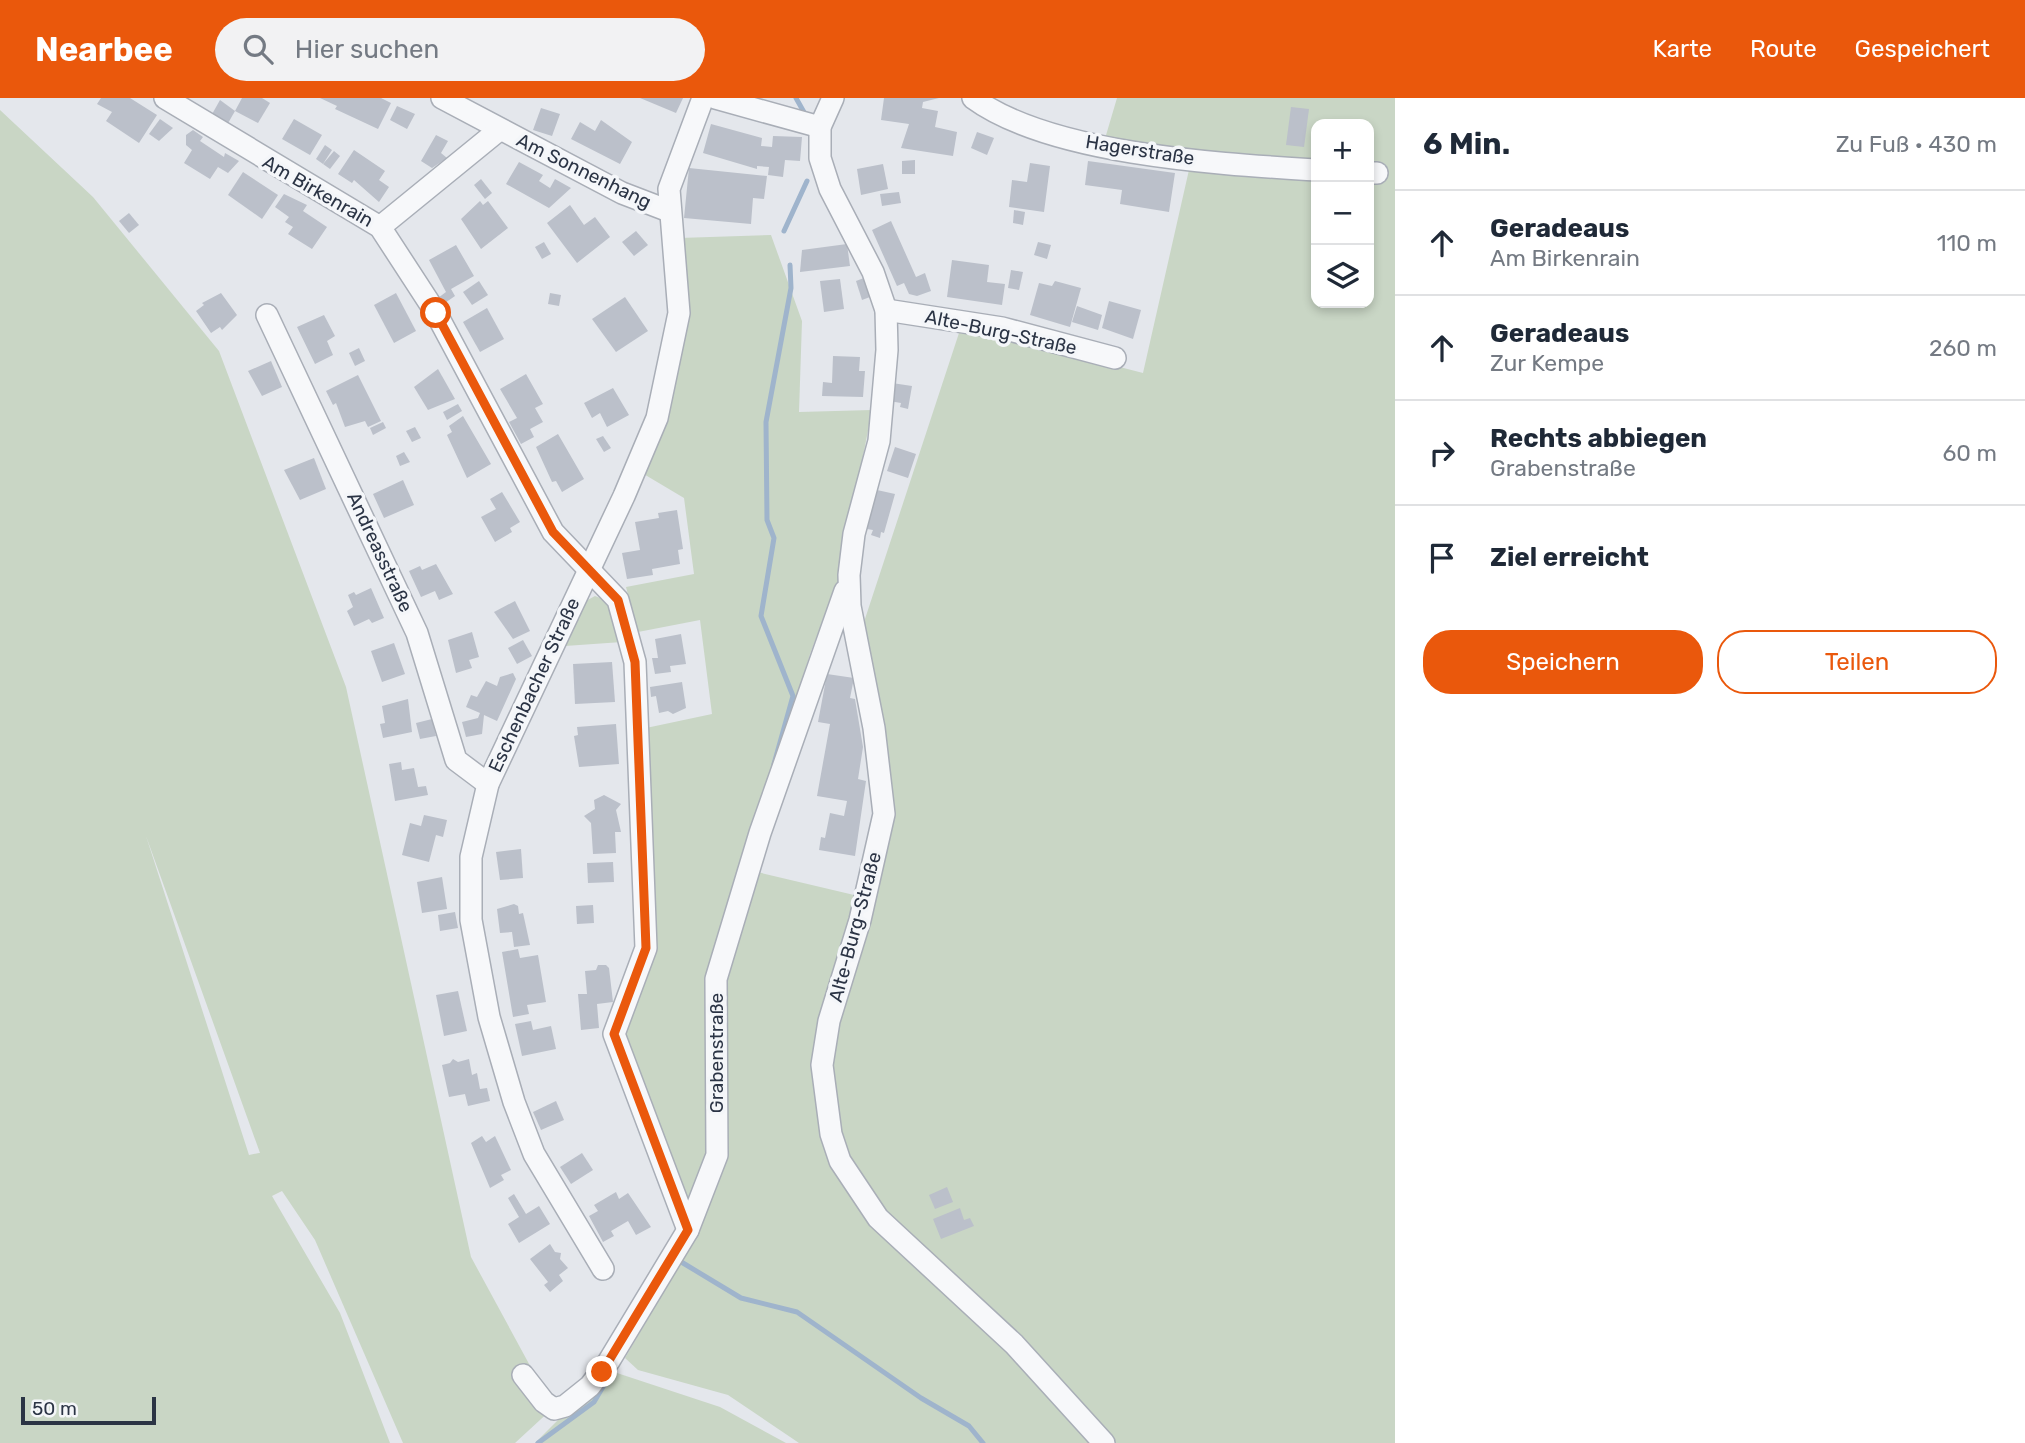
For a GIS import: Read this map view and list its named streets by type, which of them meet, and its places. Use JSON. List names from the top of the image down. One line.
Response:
{"streets":{"street":["Hagerstraße","Am Sonnenhang","Am Birkenrain","Alte-Burg-Straße","Andreasstraße","Eschenbacher Straße","Grabenstraße"]},"crossings":[["Am Sonnenhang","Am Birkenrain"],["Am Sonnenhang","Eschenbacher Straße"],["Am Birkenrain","Eschenbacher Straße"],["Am Birkenrain","Grabenstraße"],["Alte-Burg-Straße","Grabenstraße"],["Andreasstraße","Eschenbacher Straße"]],"scale_bar":"50 m","page":{"header":"Nearbee","search":"Hier suchen","nav":["Karte","Route","Gespeichert"],"heading":["6 Min.","Zu Fuß · 430 m"],"map_buttons":["+","−"],"list":[["Geradeaus","Am Birkenrain","110 m"],["Geradeaus","Zur Kempe","260 m"],["Rechts abbiegen","Grabenstraße","60 m"],"Ziel erreicht"],"buttons":["Speichern","Teilen"],"scale":"50 m"}}
